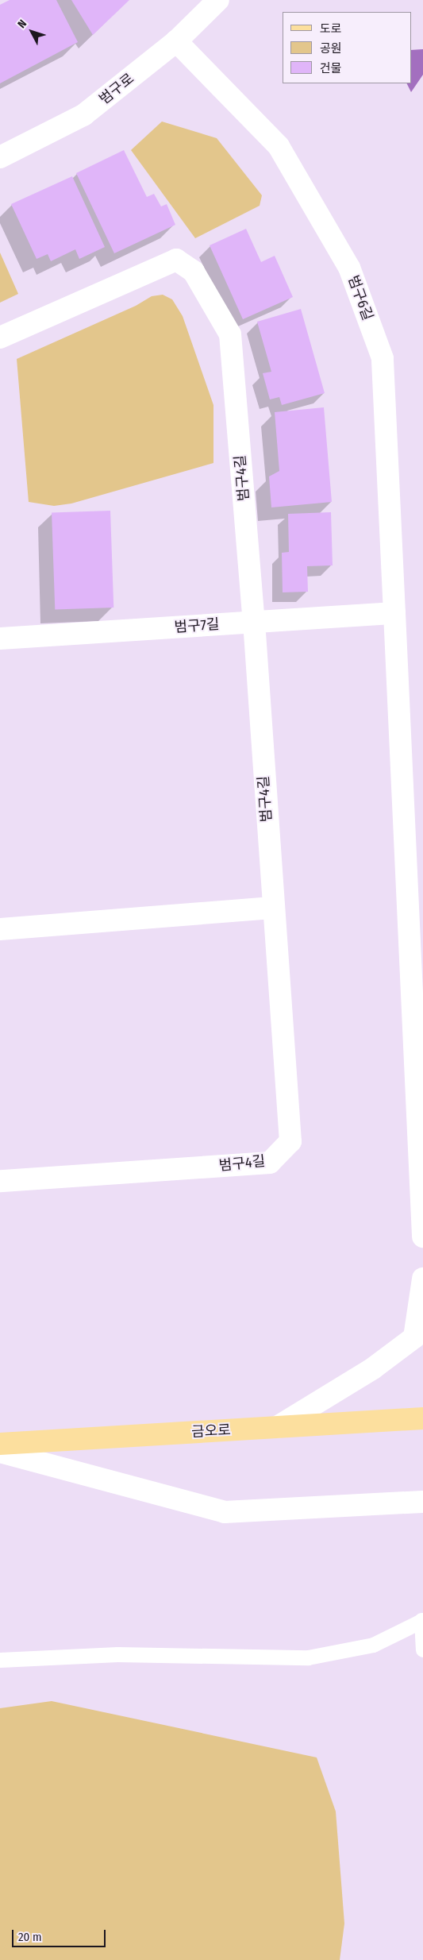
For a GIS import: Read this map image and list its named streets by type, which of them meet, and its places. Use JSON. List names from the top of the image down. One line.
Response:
{"streets":{"main road":["금오로"],"street":["범구로","범구6길","범구4길","범구7길"]},"crossings":[["범구로","범구6길"],["범구6길","범구7길"],["범구4길","범구7길"]],"legend":["도로","공원","건물"],"scale_bar":"20 m","north":"top left"}
